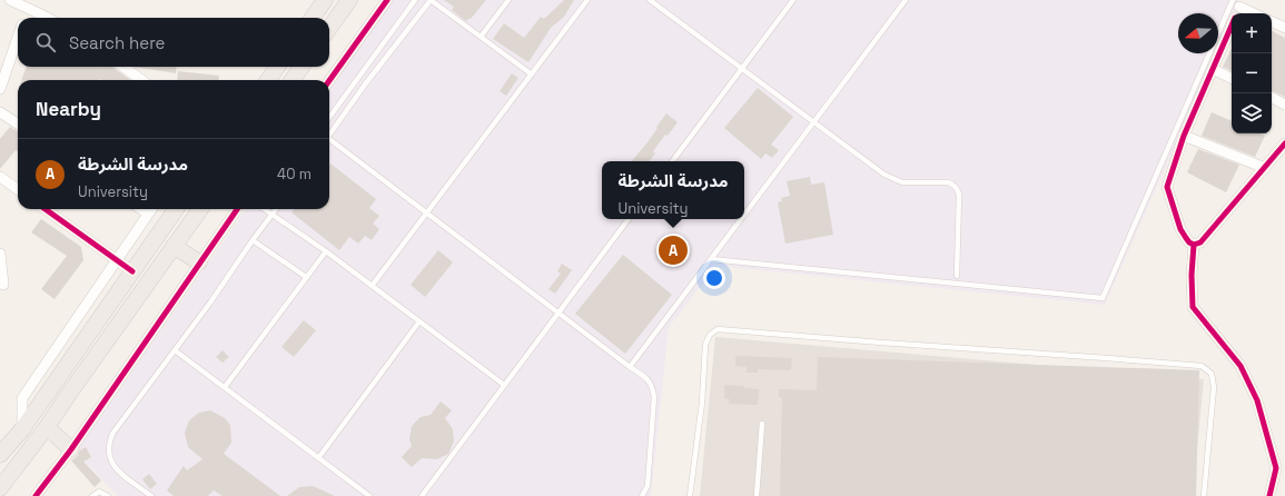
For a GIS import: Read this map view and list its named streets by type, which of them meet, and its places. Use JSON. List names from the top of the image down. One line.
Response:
{"north":"left","page":{"map_buttons":["+","−"],"search":"Search here","heading":"Nearby","list":[{"mark":"A","name":"مدرسة الشرطة","note":"University","value":"40 m"}],"popup":["مدرسة الشرطة","University"],"pins":"A"}}
